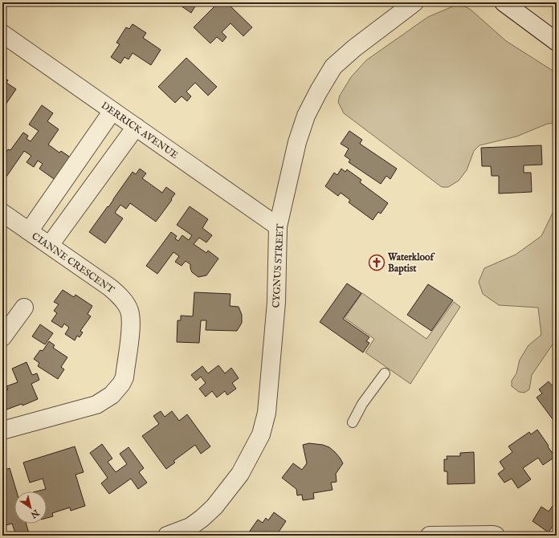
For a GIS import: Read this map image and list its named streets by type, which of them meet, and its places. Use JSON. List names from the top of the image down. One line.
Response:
{"streets":{"street":["DERRICK AVENUE","CIANNE CRESCENT","CYGNUS STREET"]},"crossings":[["DERRICK AVENUE","CYGNUS STREET"]],"places":{"church":["Waterkloof Baptist"]},"north":"bottom right"}
